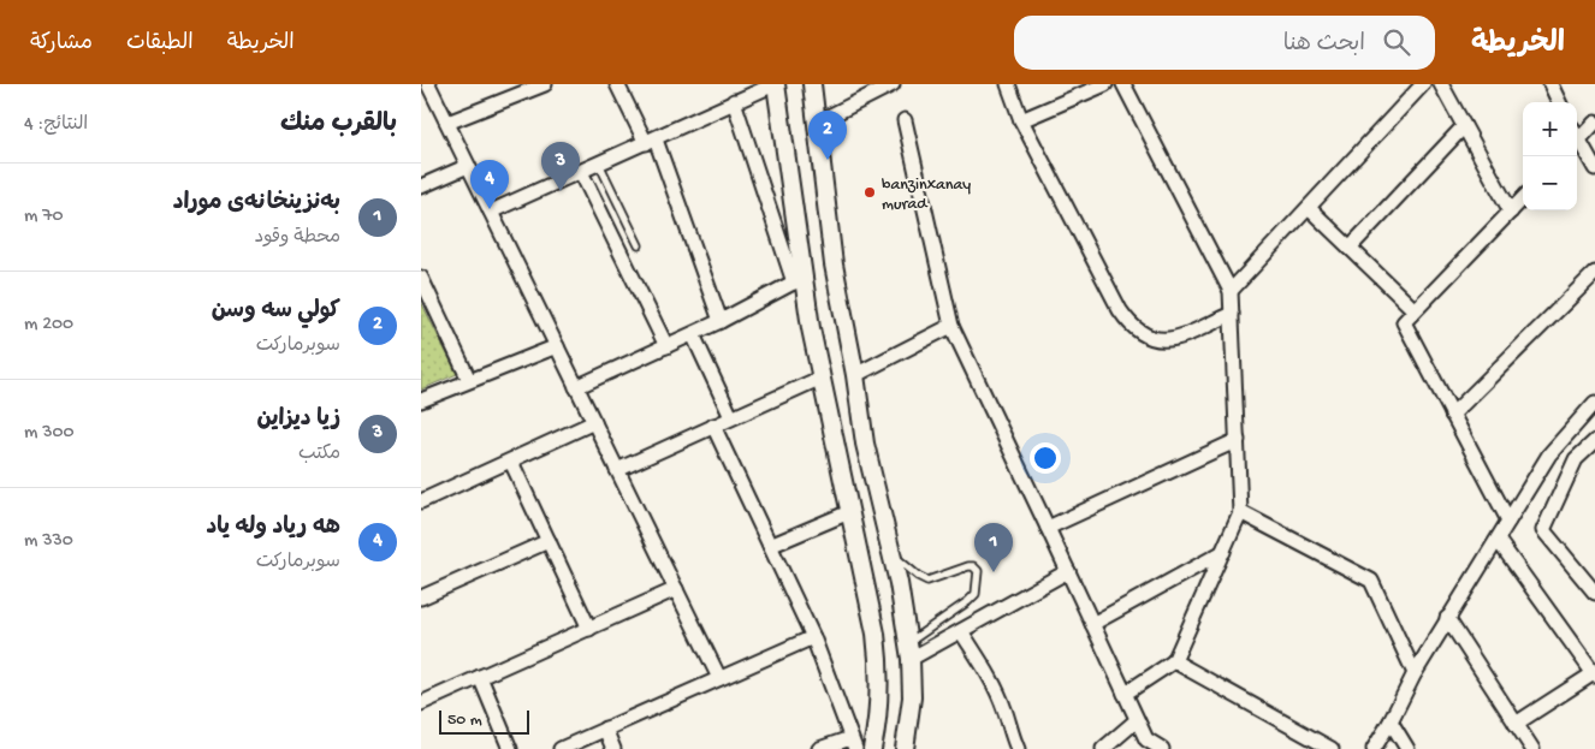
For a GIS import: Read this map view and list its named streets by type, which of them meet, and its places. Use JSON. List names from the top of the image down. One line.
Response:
{"places":["banzinxanay murad"],"scale_bar":"50 m","page":{"header":"الخريطة","search":"ابحث هنا","nav":["الخريطة","الطبقات","مشاركة"],"heading":["بالقرب منك","النتائج: 4"],"map_buttons":["+","−"],"pins":["2","3","4","1"],"list":[{"mark":"1","name":"بەنزینخانەی موراد","note":"محطة وقود","value":"70 m"},{"mark":"2","name":"كولي سه وسن","note":"سوبرماركت","value":"200 m"},{"mark":"3","name":"زیا دیزاین","note":"مكتب","value":"300 m"},{"mark":"4","name":"هه رياد وله ياد","note":"سوبرماركت","value":"330 m"}],"scale":"50 m"}}
